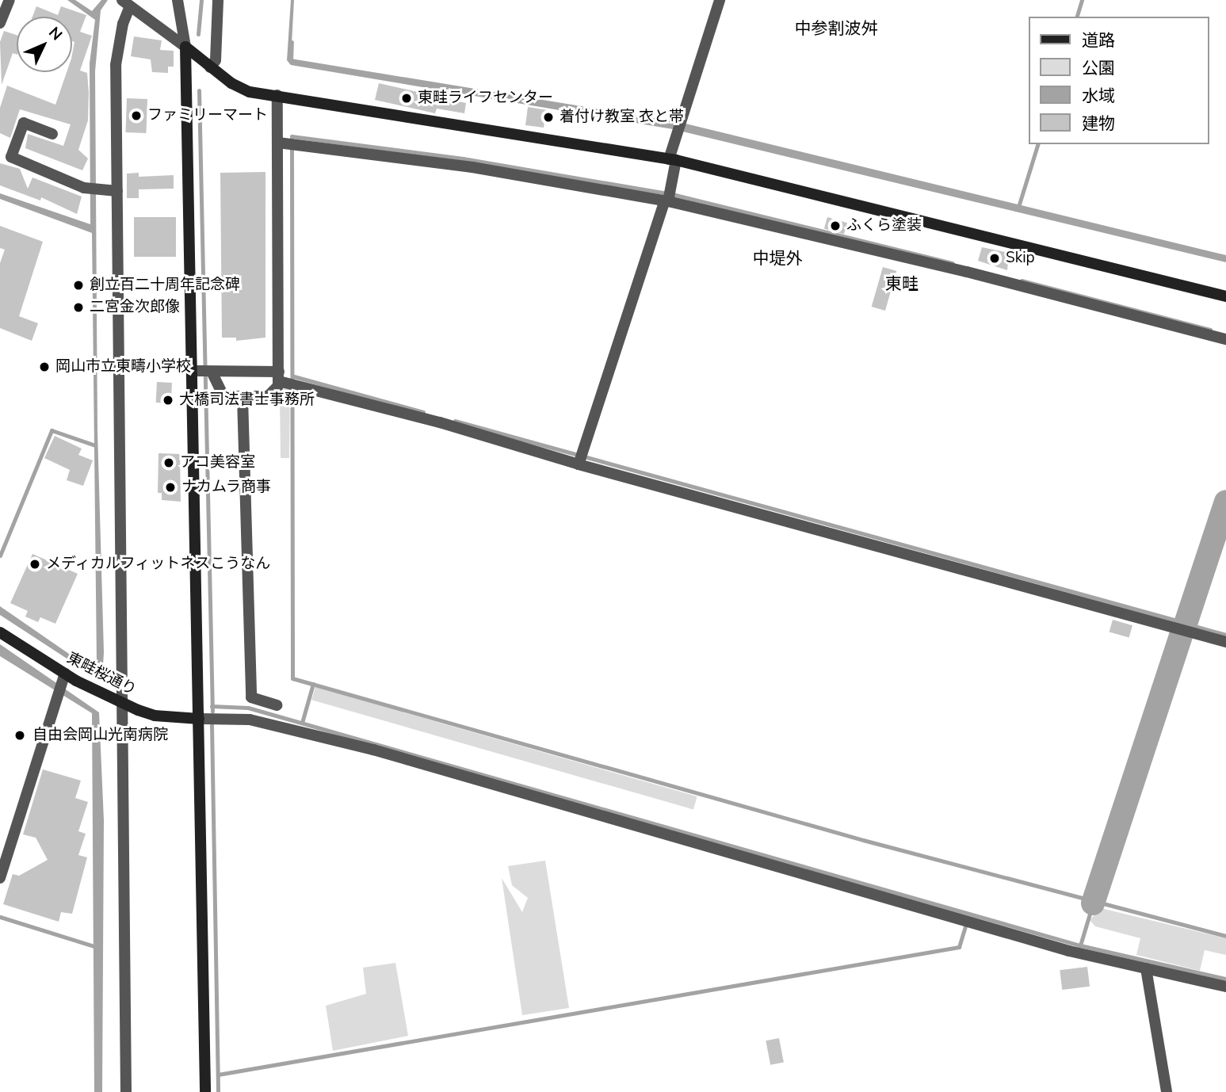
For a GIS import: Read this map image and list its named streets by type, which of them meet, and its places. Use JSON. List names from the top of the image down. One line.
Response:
{"streets":{"street":["東畦桜通り"]},"districts":["中参割波舛","中堤外","東畦"],"places":["東畦ライフセンター","ファミリーマート","着付け教室 衣と帯","ふくら塗装","Skip","創立百二十周年記念碑","二宮金次郎像","岡山市立東疇小学校","大橋司法書士事務所","アコ美容室","ナカムラ商事","メディカルフィットネスこうなん","自由会岡山光南病院"],"legend":["道路","公園","水域","建物"],"north":"top right"}
